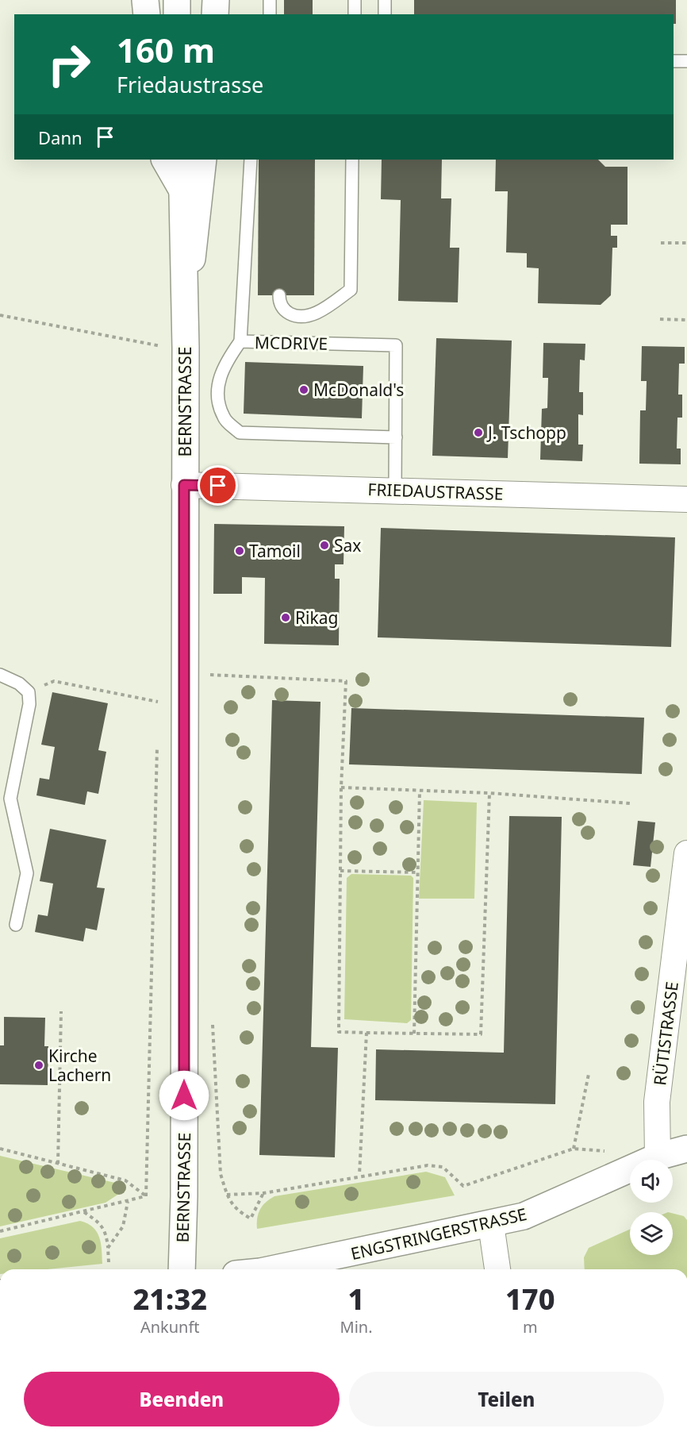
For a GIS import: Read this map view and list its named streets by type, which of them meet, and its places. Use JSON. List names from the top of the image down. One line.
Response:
{"streets":{"main road":["BERNSTRASSE","ENGSTRINGERSTRASSE"],"street":["FRIEDAUSTRASSE","RÜTISTRASSE"],"lane":["MCDRIVE"]},"crossings":[["BERNSTRASSE","FRIEDAUSTRASSE"],["RÜTISTRASSE","ENGSTRINGERSTRASSE"]],"places":["McDonald's","J. Tschopp","Sax","Tamoil","Rikag","Kirche Lachern"],"page":{"turn":["160 m","Friedaustrasse"],"then":"Dann","eta":["21:32","Ankunft","1","Min.","170","m"],"buttons":["Beenden","Teilen"]}}
